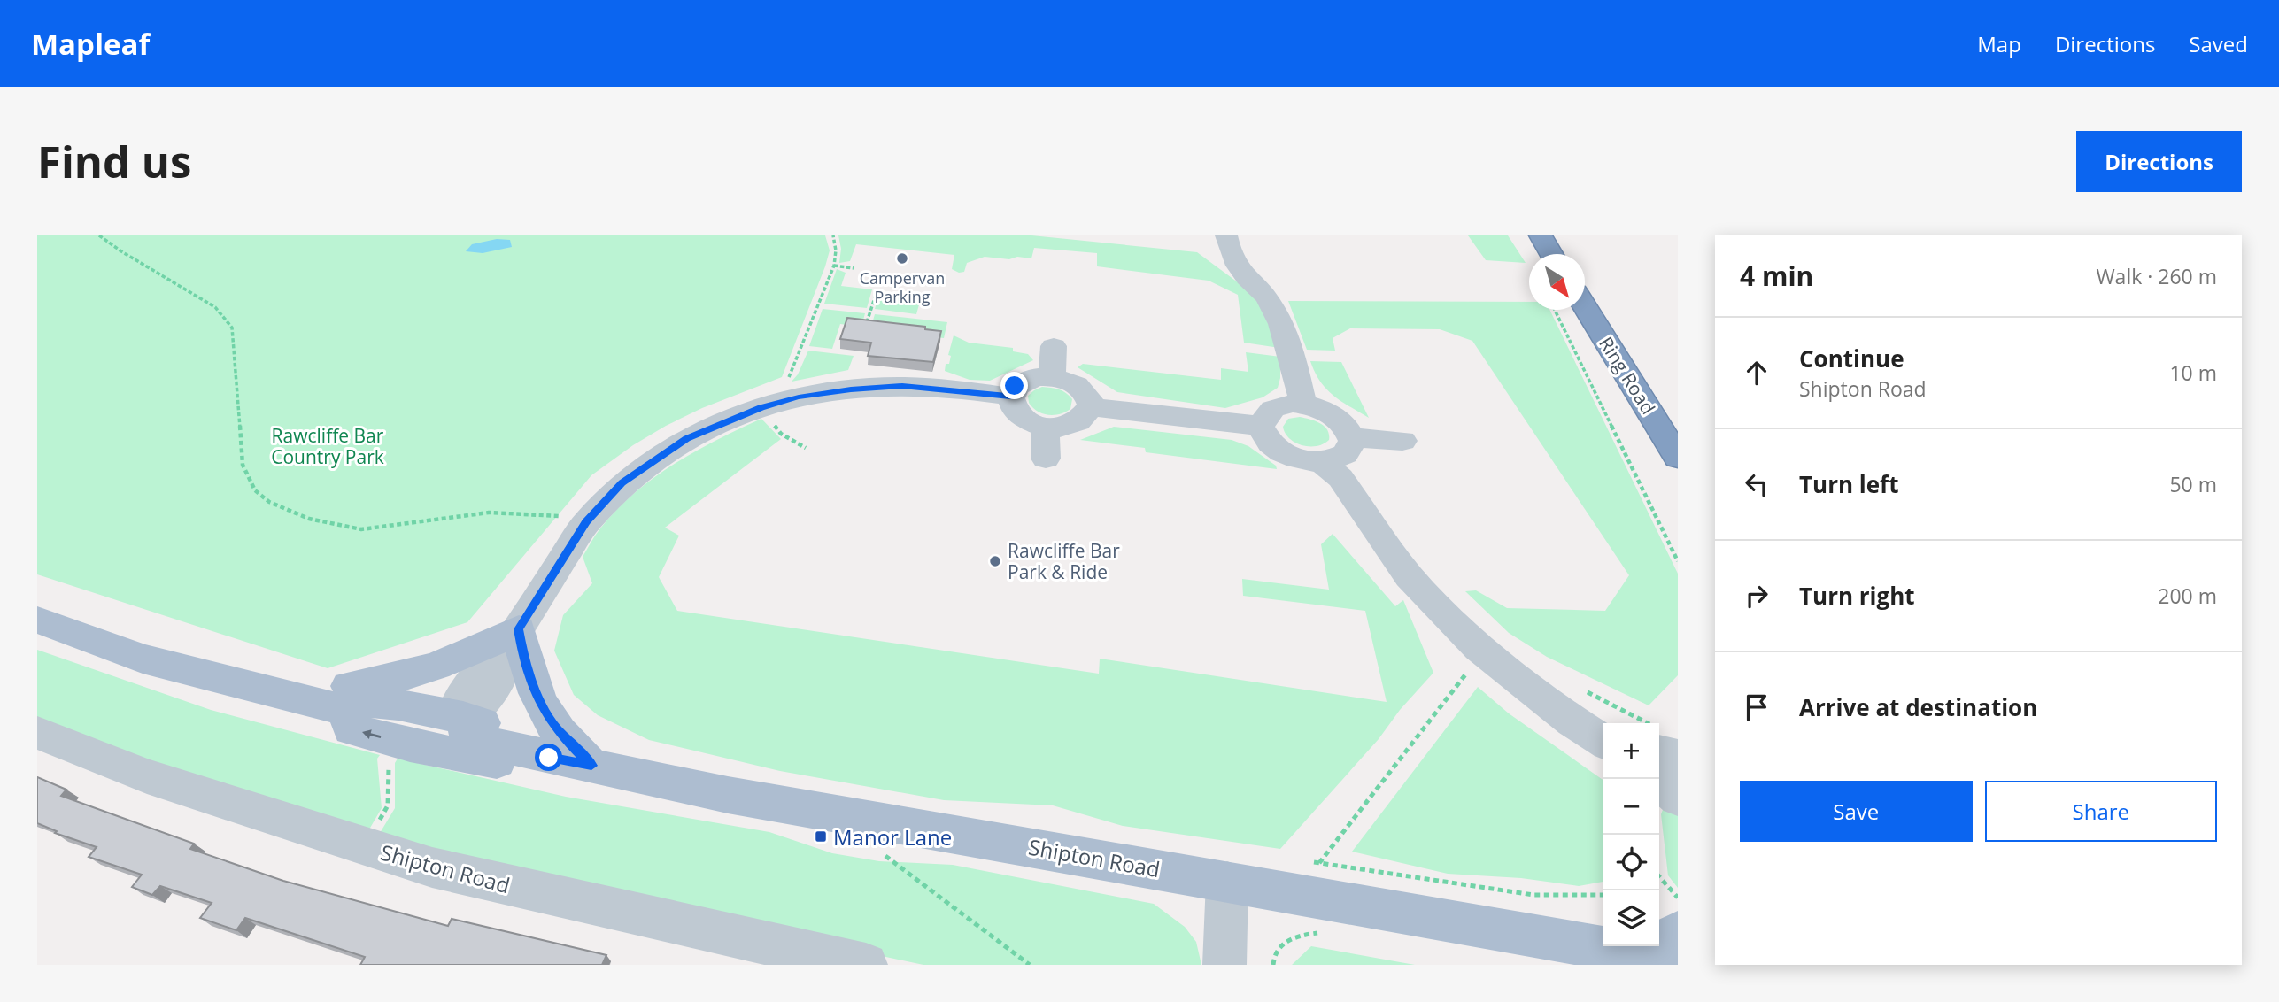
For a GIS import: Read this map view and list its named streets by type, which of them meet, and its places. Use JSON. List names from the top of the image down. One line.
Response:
{"streets":{"highway":["Ring Road"],"main road":["Shipton Road"]},"parks":["Rawcliffe Bar Country Park"],"places":{"other":["Campervan Parking","Rawcliffe Bar Park & Ride"],"transit":["Manor Lane"]},"north":"bottom right","page":{"header":"Mapleaf","nav":["Map","Directions","Saved"],"buttons":["Directions",["Save","Share"]],"title":"Find us","heading":["4 min","Walk · 260 m"],"list":[["Continue","Shipton Road","10 m"],["Turn left","50 m"],["Turn right","200 m"],"Arrive at destination"],"map_buttons":["+","−"]}}
